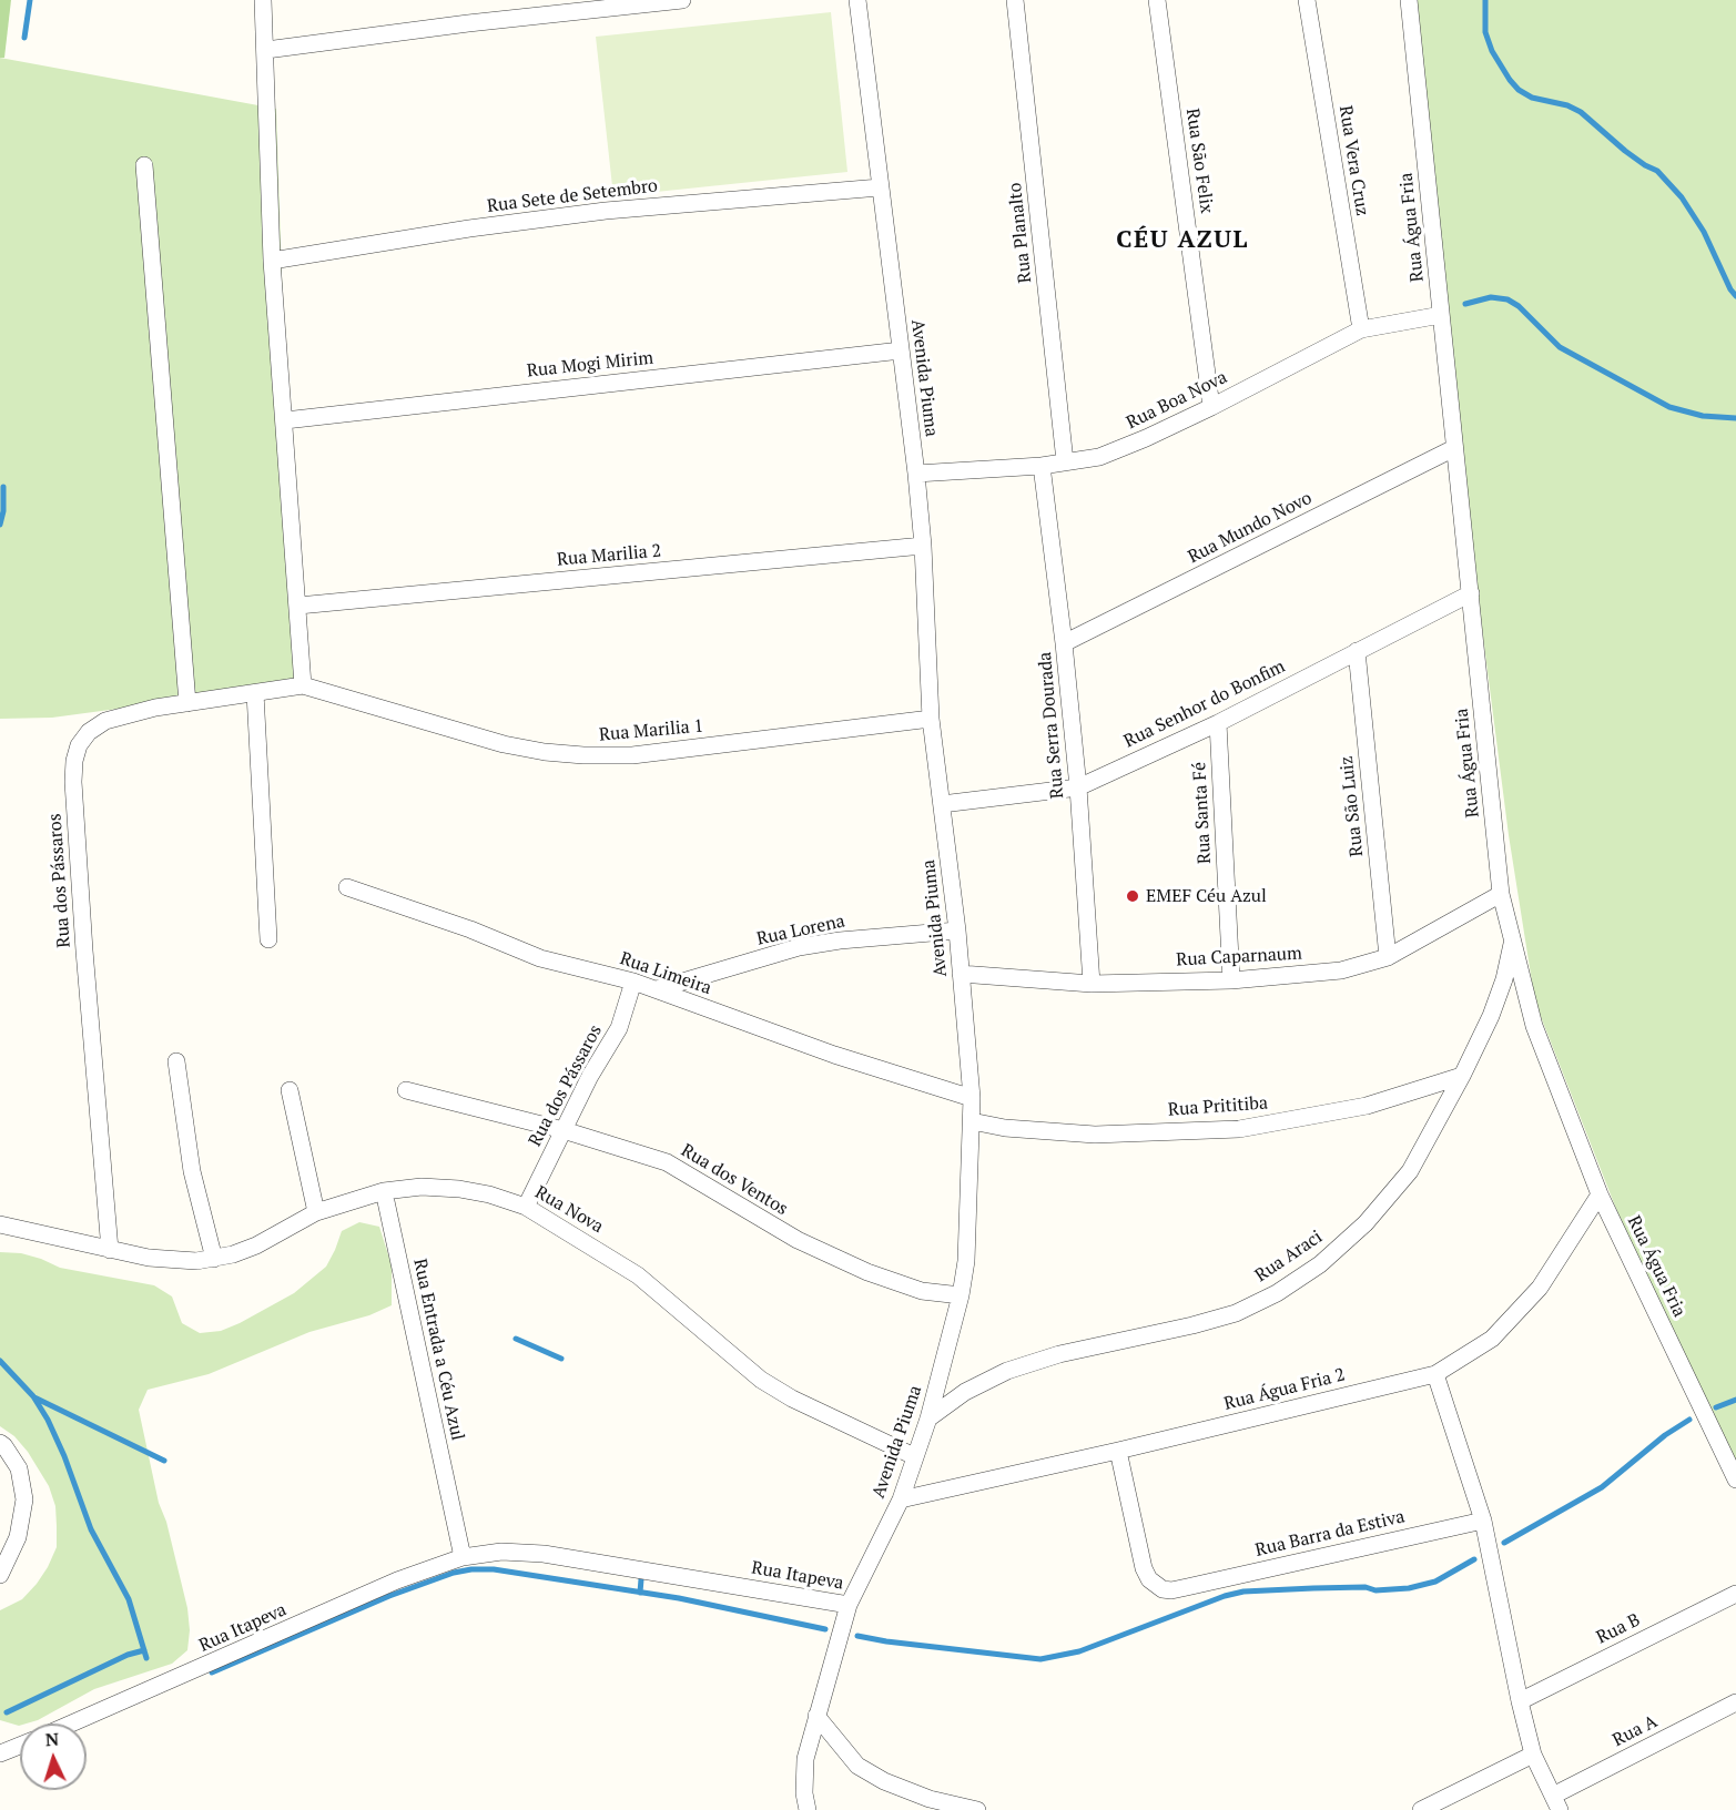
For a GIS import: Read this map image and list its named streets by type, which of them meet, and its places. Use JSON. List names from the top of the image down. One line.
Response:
{"streets":{"street":["Rua São Felix","Rua Vera Cruz","Rua Sete de Setembro","Rua Água Fria","Rua Planalto","Rua Mogi Mirim","Avenida Piuma","Rua Boa Nova","Rua Mundo Novo","Rua Marilia 2","Rua Senhor do Bonfim","Rua Serra Dourada","Rua Marilia 1","Rua São Luiz","Rua Santa Fé","Rua dos Pássaros","Rua Lorena","Rua Caparnaum","Rua Limeira","Rua Prititiba","Rua dos Ventos","Rua Nova","Rua Araci","Rua Entrada a Céu Azul","Rua Água Fria 2","Rua Barra da Estiva","Rua Itapeva","Rua B","Rua A"]},"crossings":[["Rua São Felix","Rua Boa Nova"],["Rua Vera Cruz","Rua Boa Nova"],["Rua Sete de Setembro","Avenida Piuma"],["Rua Água Fria","Rua Boa Nova"],["Rua Água Fria","Rua Mundo Novo"],["Rua Água Fria","Rua Senhor do Bonfim"],["Rua Água Fria","Rua Caparnaum"],["Rua Água Fria","Rua Araci"],["Rua Água Fria","Rua Água Fria 2"],["Rua Planalto","Rua Boa Nova"],["Rua Mogi Mirim","Avenida Piuma"],["Avenida Piuma","Rua Boa Nova"],["Avenida Piuma","Rua Marilia 2"],["Avenida Piuma","Rua Senhor do Bonfim"],["Avenida Piuma","Rua Marilia 1"],["Avenida Piuma","Rua Lorena"],["Avenida Piuma","Rua Caparnaum"],["Avenida Piuma","Rua Limeira"],["Avenida Piuma","Rua Prititiba"],["Avenida Piuma","Rua dos Ventos"],["Avenida Piuma","Rua Nova"],["Avenida Piuma","Rua Araci"],["Avenida Piuma","Rua Água Fria 2"],["Avenida Piuma","Rua Itapeva"],["Rua Boa Nova","Rua Serra Dourada"],["Rua Mundo Novo","Rua Serra Dourada"],["Rua Senhor do Bonfim","Rua Serra Dourada"],["Rua Senhor do Bonfim","Rua São Luiz"],["Rua Senhor do Bonfim","Rua Santa Fé"],["Rua Serra Dourada","Rua Caparnaum"],["Rua Marilia 1","Rua dos Pássaros"],["Rua São Luiz","Rua Caparnaum"],["Rua Santa Fé","Rua Caparnaum"],["Rua dos Pássaros","Rua Limeira"],["Rua dos Pássaros","Rua dos Ventos"],["Rua dos Pássaros","Rua Nova"],["Rua Lorena","Rua Limeira"],["Rua Prititiba","Rua Araci"],["Rua Nova","Rua Entrada a Céu Azul"],["Rua Entrada a Céu Azul","Rua Itapeva"],["Rua Água Fria 2","Rua Barra da Estiva"]],"districts":["CÉU AZUL"],"places":["EMEF Céu Azul"],"north":"top"}
